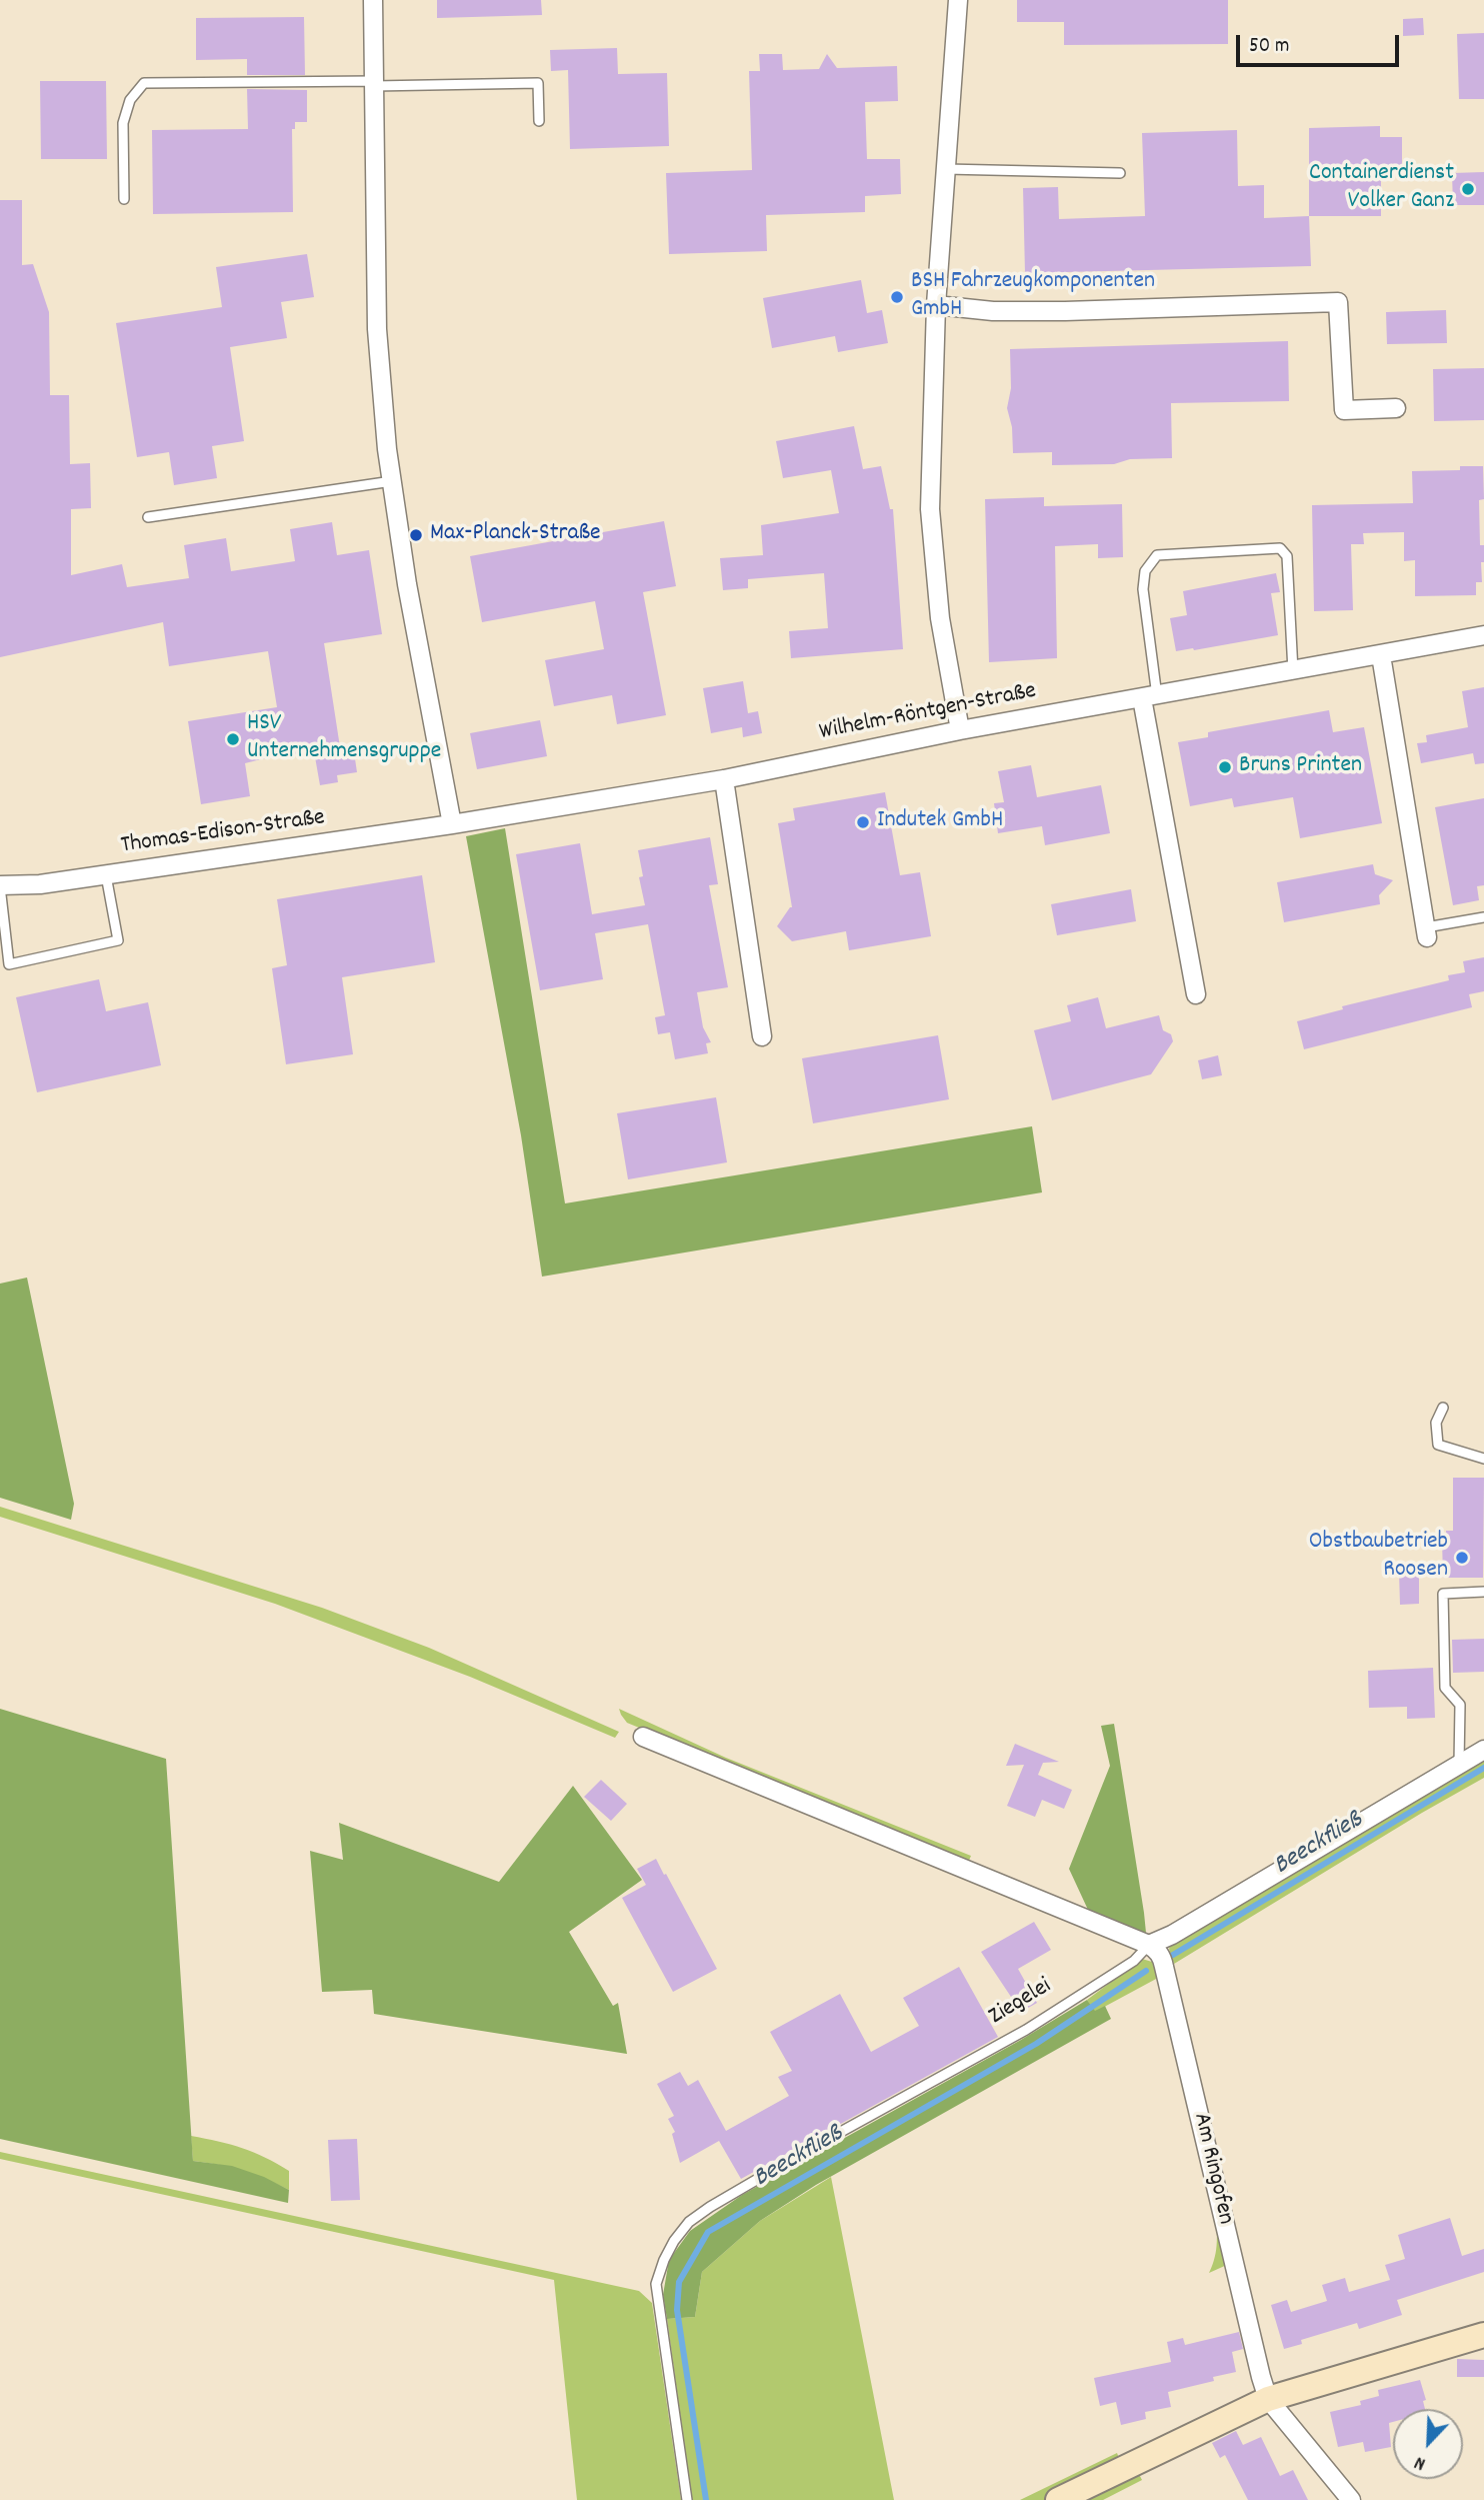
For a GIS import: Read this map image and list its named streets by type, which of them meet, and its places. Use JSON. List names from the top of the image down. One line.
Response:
{"streets":{"street":["Wilhelm-Röntgen-Straße","Thomas-Edison-Straße","Am Ringofen"],"lane":["Ziegelei"]},"crossings":[["Wilhelm-Röntgen-Straße","Thomas-Edison-Straße"],["Ziegelei","Am Ringofen"]],"water":["Beeckfließ"],"places":["Containerdienst Volker Ganz","BSH Fahrzeugkomponenten GmbH","Max-Planck-Straße","HSV Unternehmensgruppe","Bruns Printen","Indutek GmbH","Obstbaubetrieb Roosen"],"scale_bar":"50 m","north":"bottom left"}
